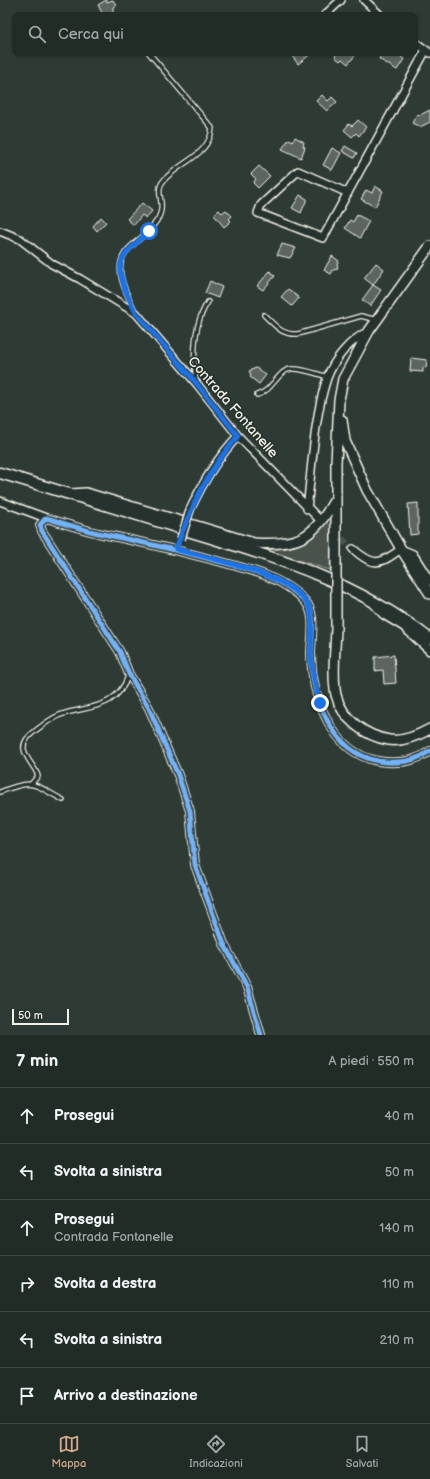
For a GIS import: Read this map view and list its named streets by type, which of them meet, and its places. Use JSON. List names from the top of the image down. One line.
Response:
{"streets":{"street":["Contrada Fontanelle"]},"scale_bar":"50 m","page":{"search":"Cerca qui","scale":"50 m","heading":["7 min","A piedi · 550 m"],"list":[["Prosegui","40 m"],["Svolta a sinistra","50 m"],["Prosegui","Contrada Fontanelle","140 m"],["Svolta a destra","110 m"],["Svolta a sinistra","210 m"],"Arrivo a destinazione"],"nav":["Mappa","Indicazioni","Salvati"]}}
